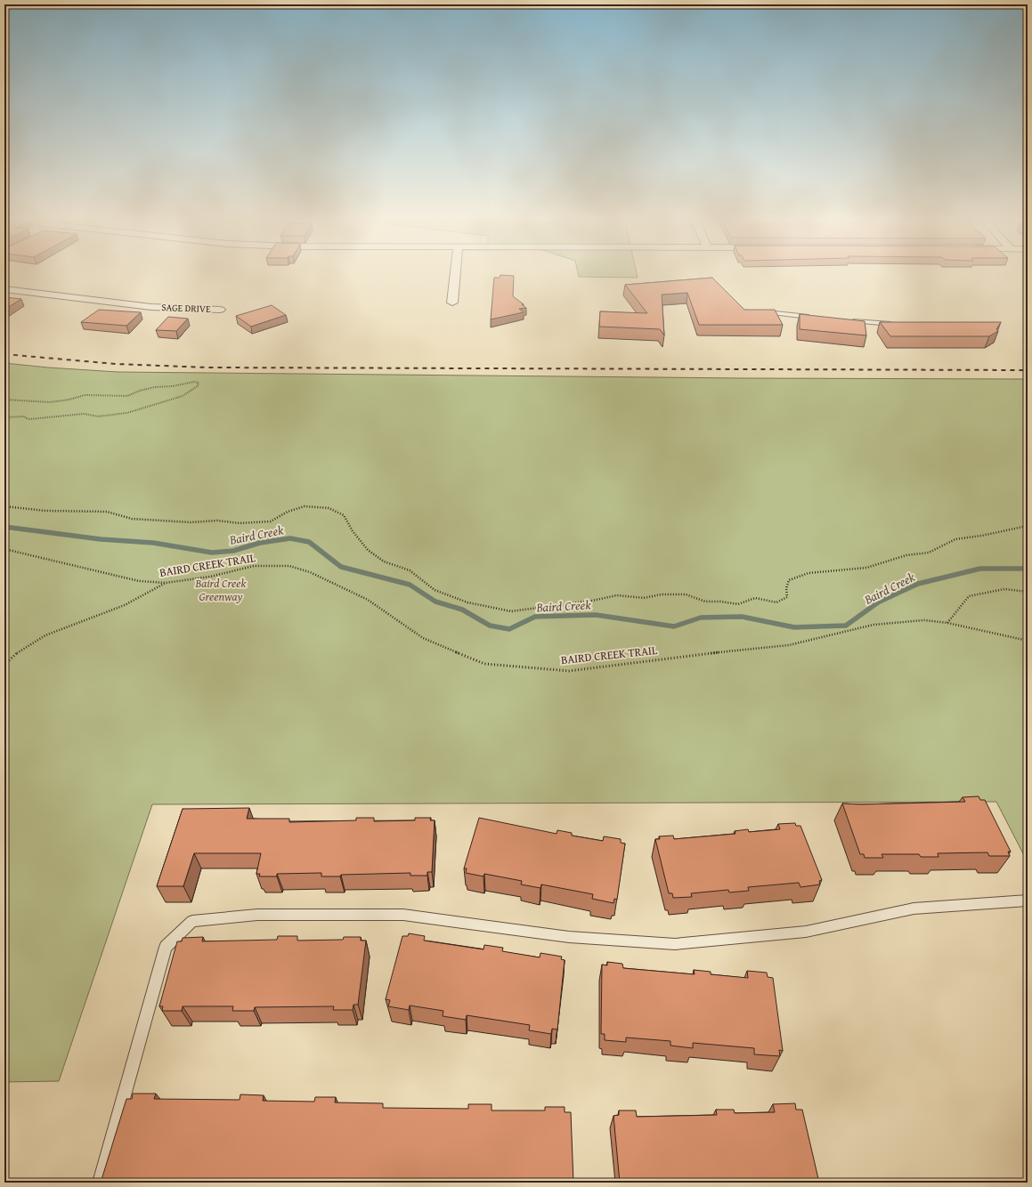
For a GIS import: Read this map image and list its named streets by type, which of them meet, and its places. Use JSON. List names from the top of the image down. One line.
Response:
{"streets":{"street":["SAGE DRIVE"],"path":["BAIRD CREEK TRAIL"]},"water":["Baird Creek"],"parks":["Baird Creek Greenway"]}
